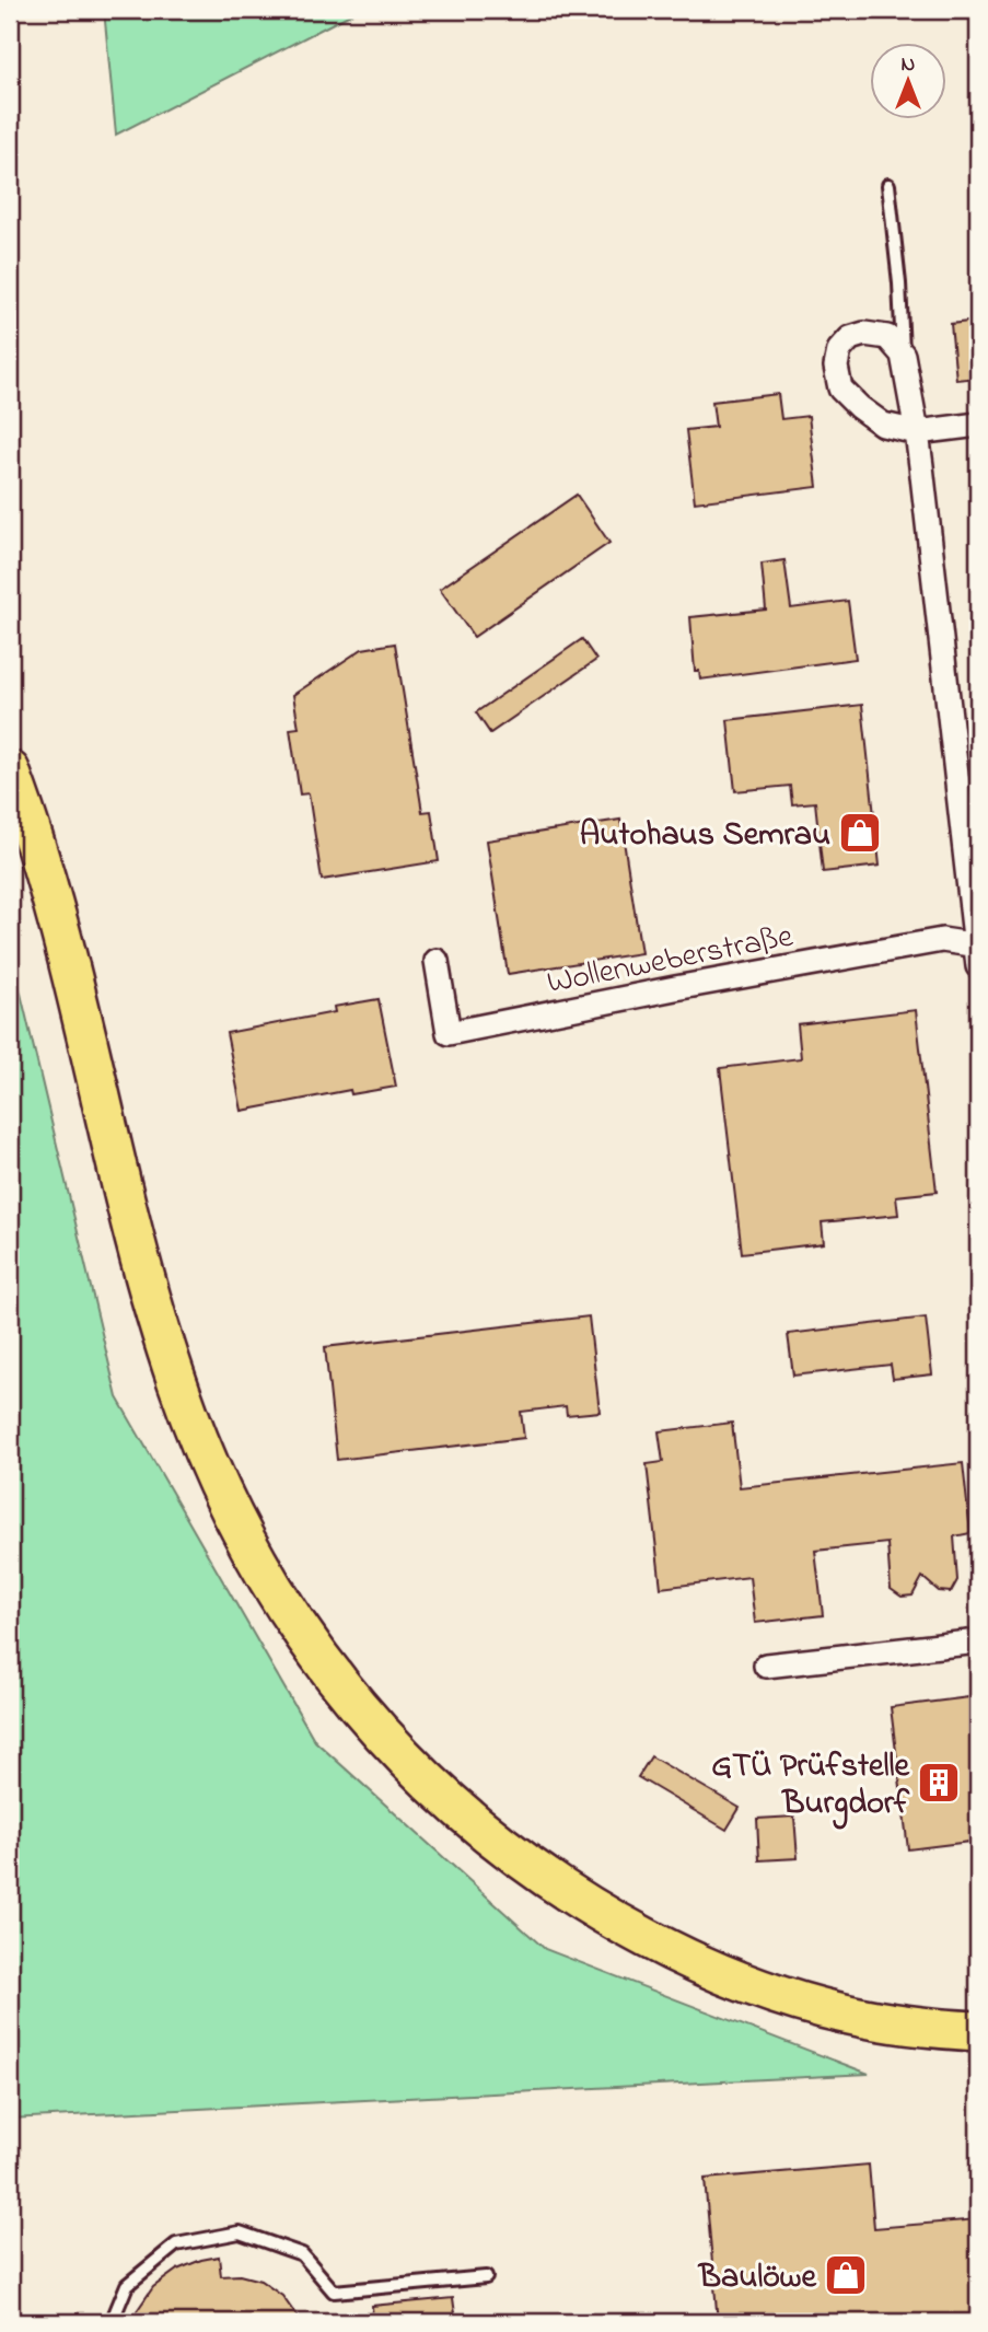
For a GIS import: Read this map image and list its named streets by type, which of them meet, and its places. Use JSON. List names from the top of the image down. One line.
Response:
{"streets":{"street":["Wollenweberstraße"]},"places":{"shop":["Autohaus Semrau","Baulöwe"],"building":["GTÜ Prüfstelle Burgdorf"]},"north":"top"}
